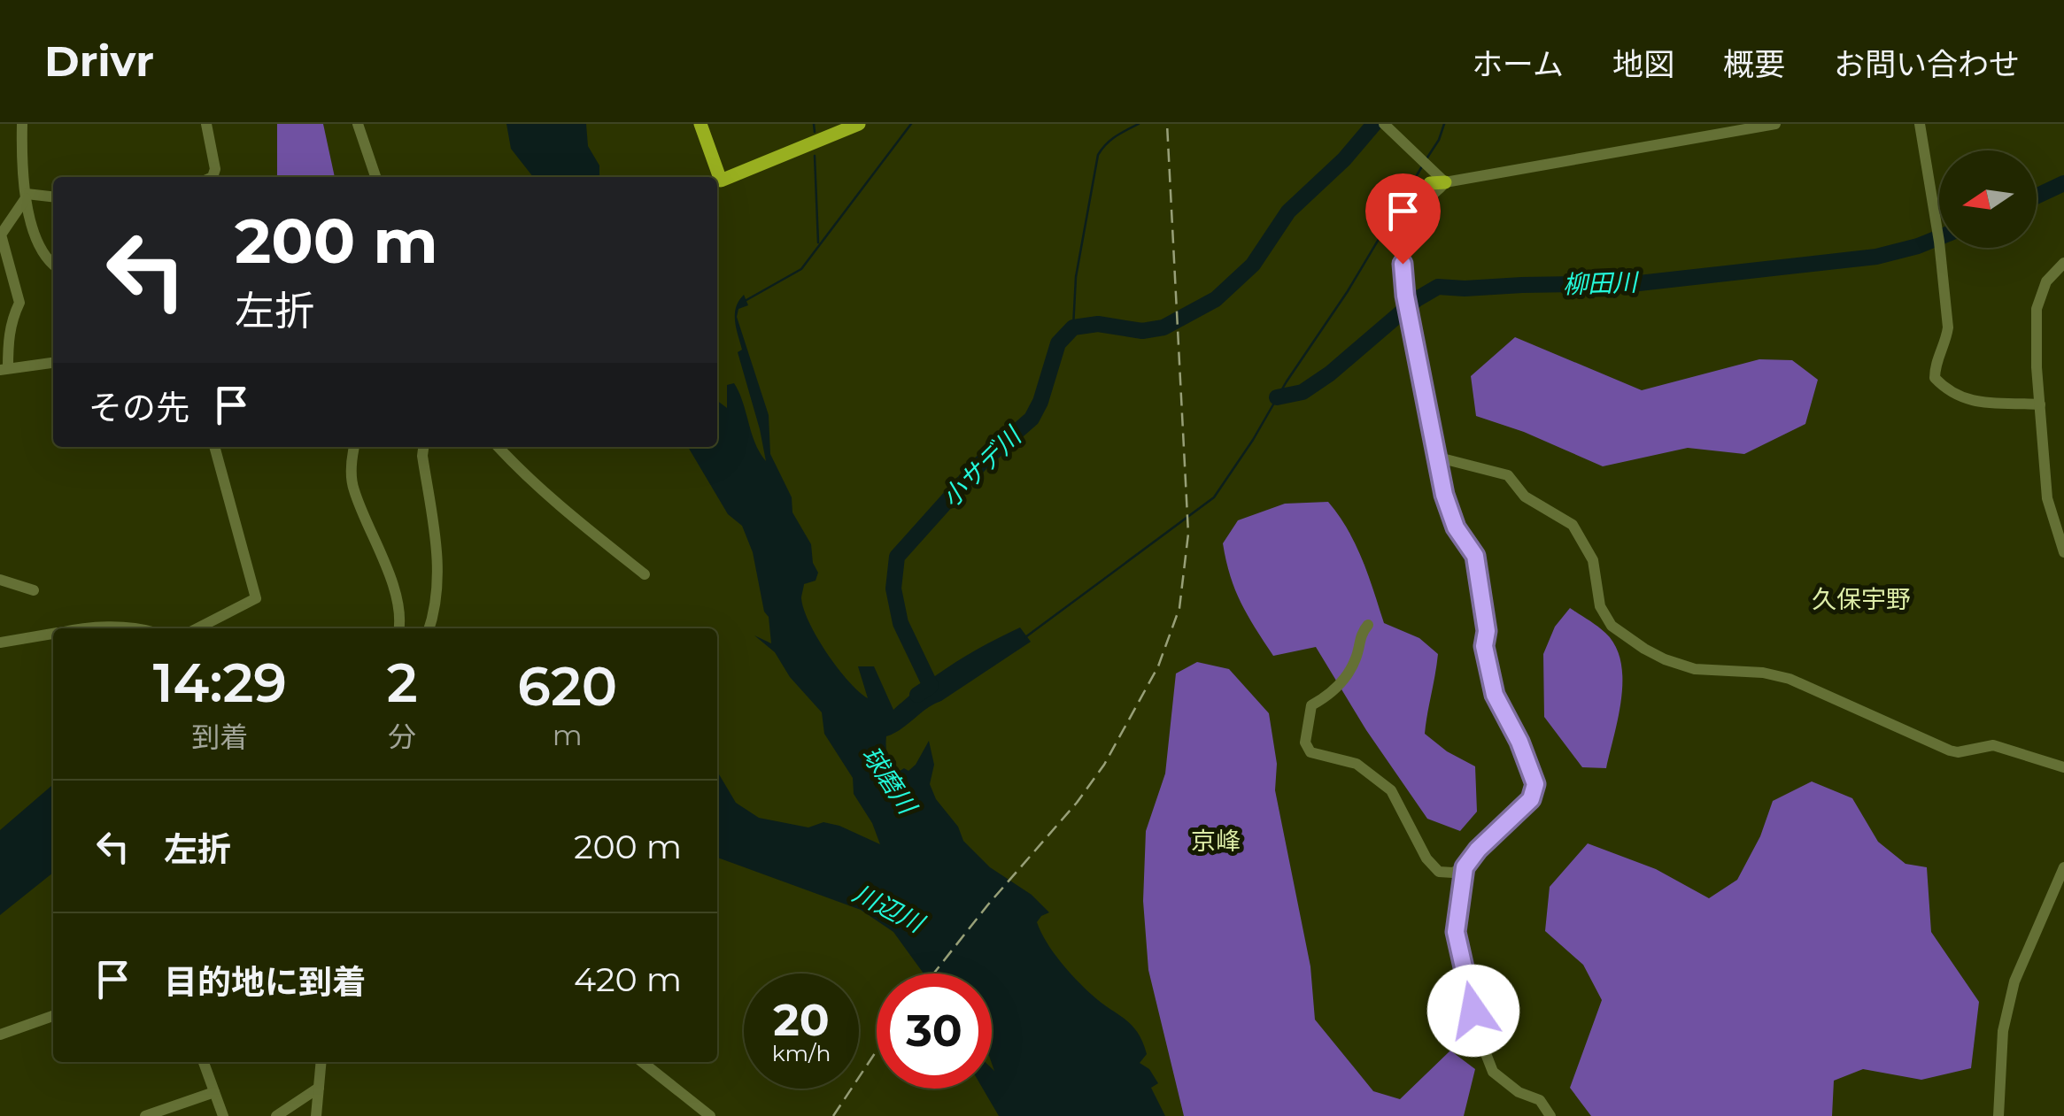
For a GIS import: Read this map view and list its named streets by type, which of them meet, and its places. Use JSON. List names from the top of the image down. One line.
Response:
{"districts":["久保宇野","京峰"],"water":["柳田川","小サデ川","球磨川","川辺川"],"north":"left","page":{"header":"Drivr","nav":["ホーム","地図","概要","お問い合わせ"],"turn":["200 m","左折"],"then":"その先","eta":["14:29","到着","2","分","620","m"],"list":[{"name":"左折","value":"200 m"},{"name":"目的地に到着","value":"420 m"}],"speed":"20 km/h","limit":"30"}}
